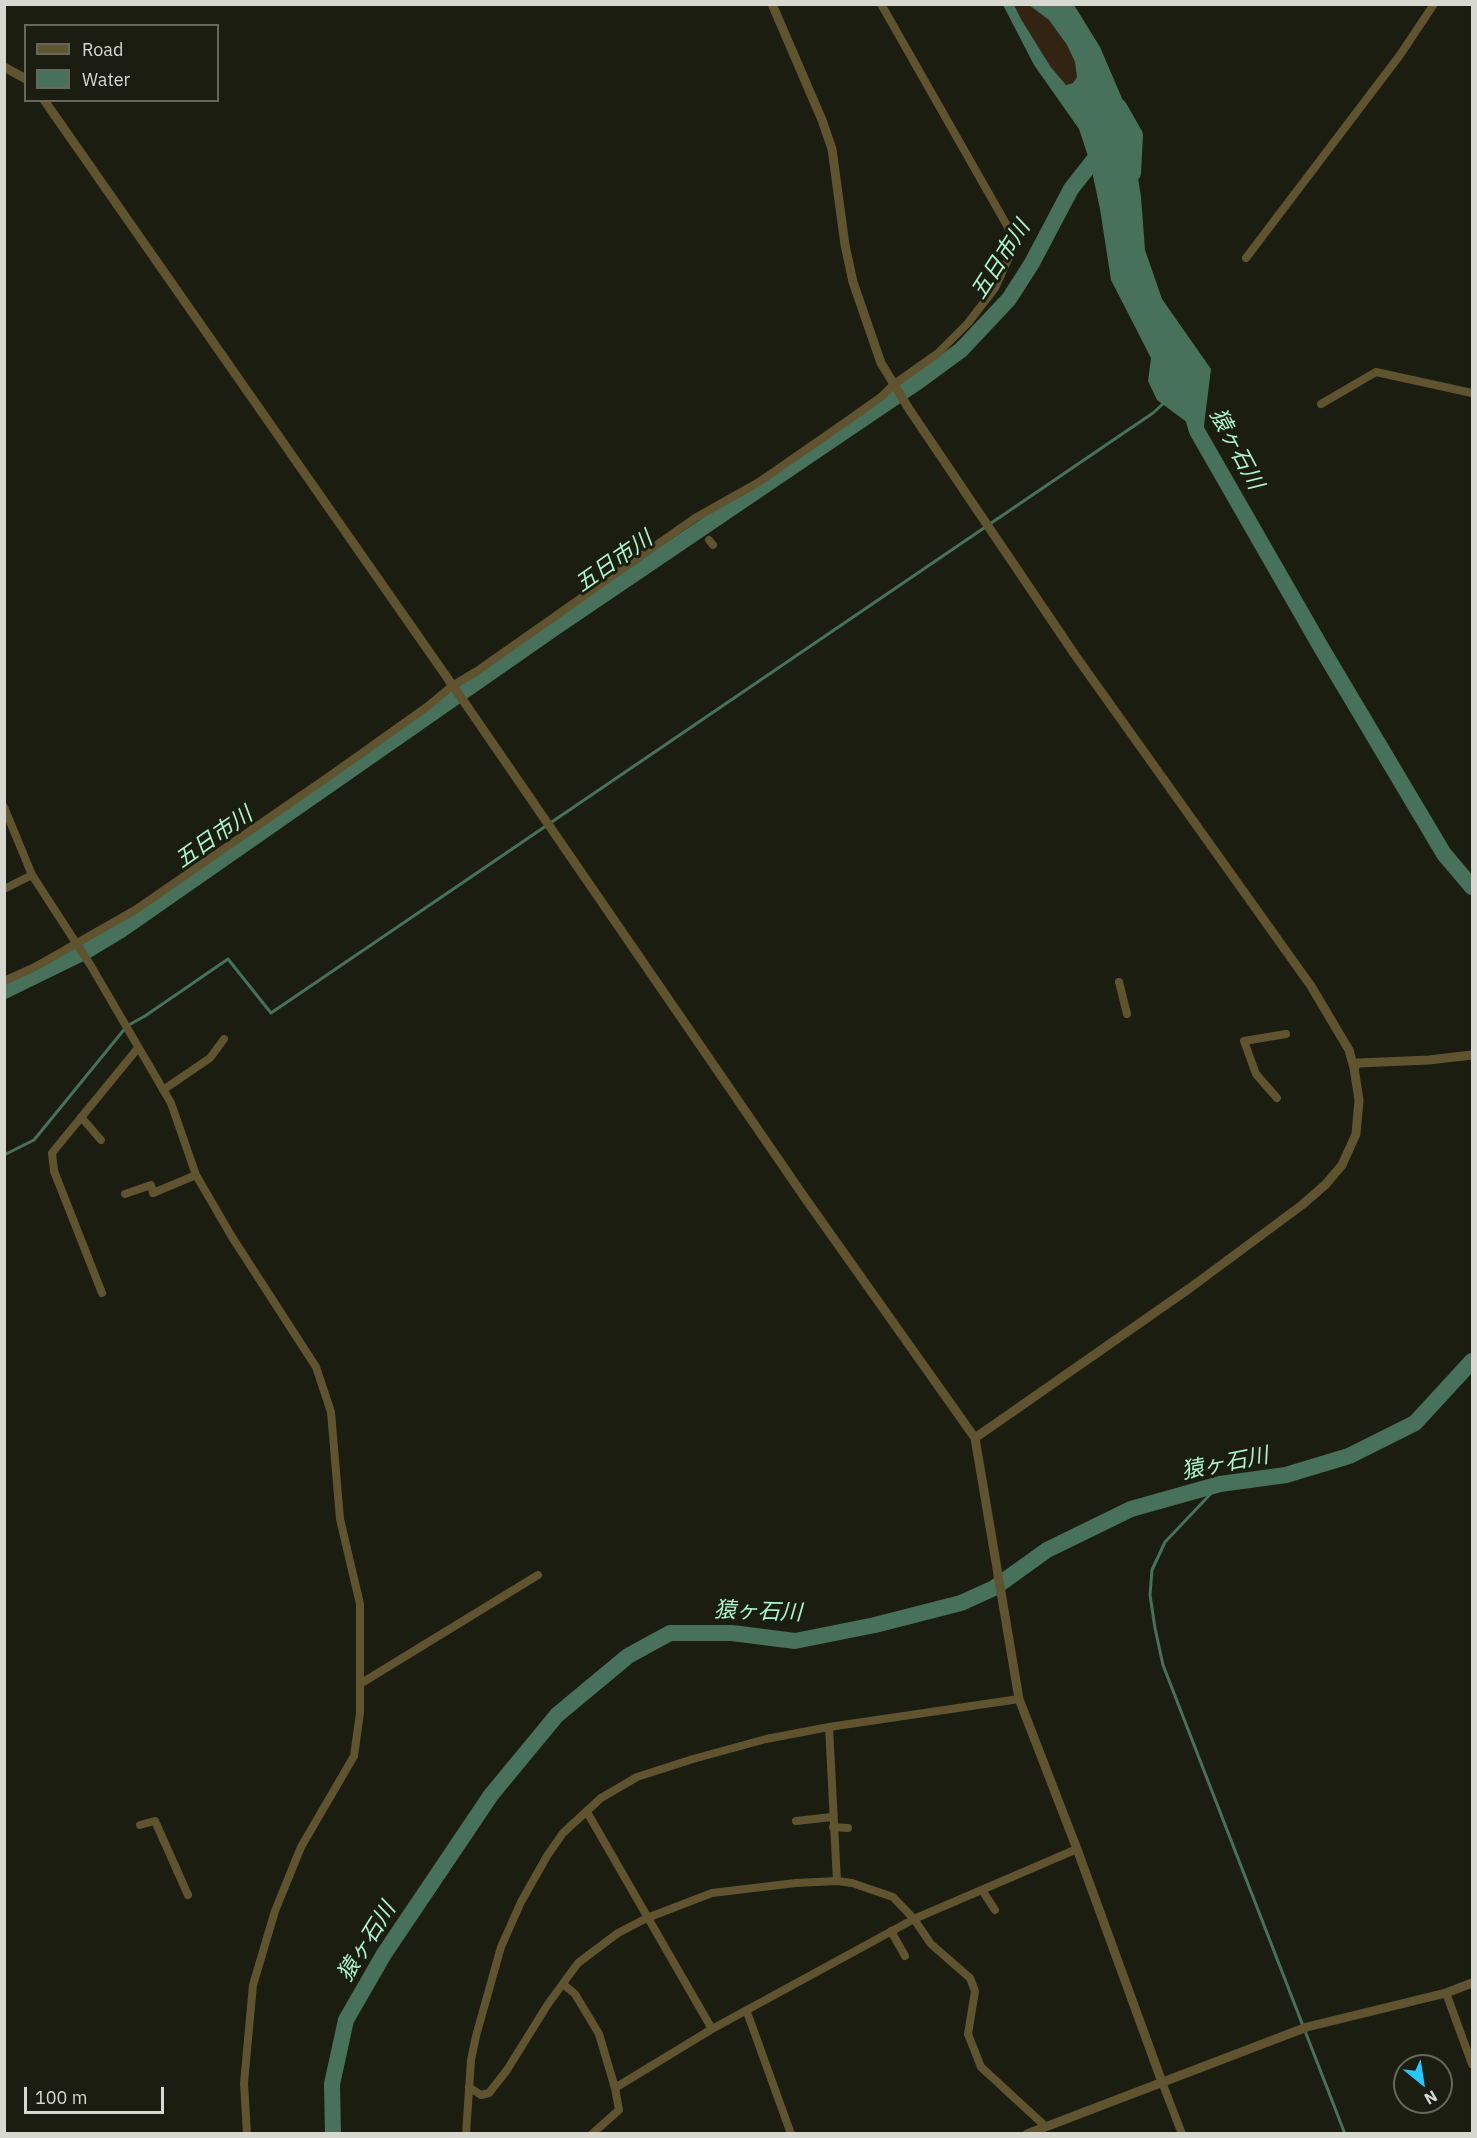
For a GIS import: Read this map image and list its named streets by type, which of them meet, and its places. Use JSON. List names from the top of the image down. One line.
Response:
{"water":["五日市川","猿ヶ石川"],"legend":["Road","Water"],"scale_bar":"100 m","north":"bottom right"}
